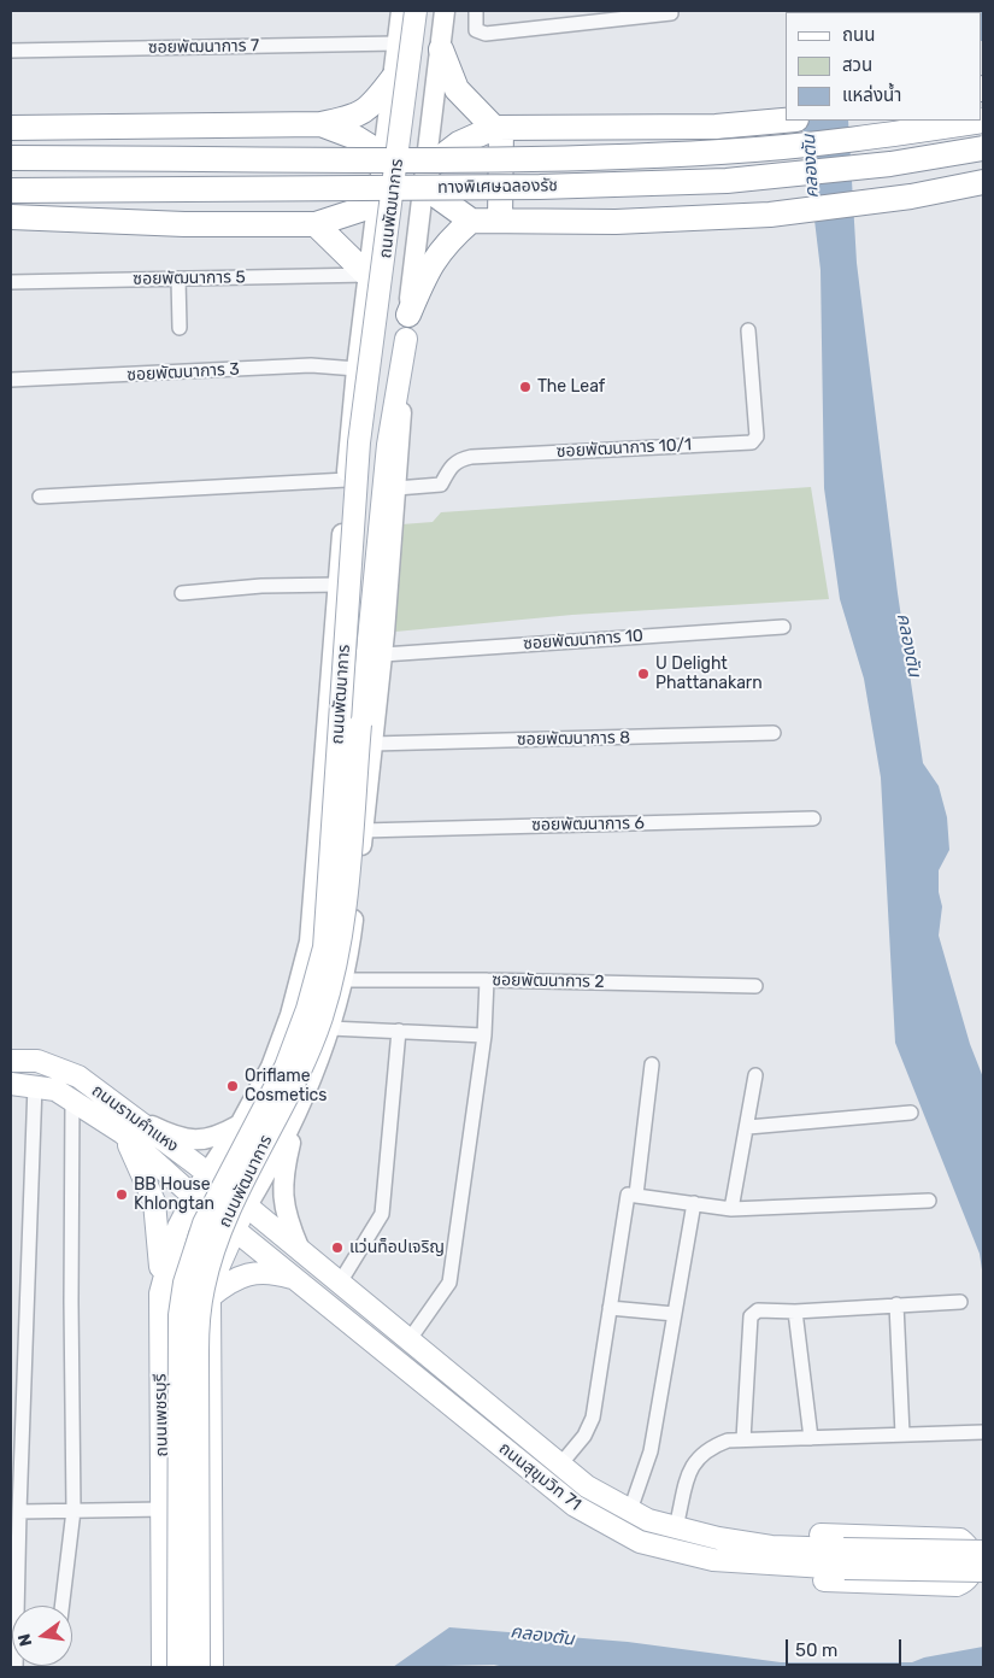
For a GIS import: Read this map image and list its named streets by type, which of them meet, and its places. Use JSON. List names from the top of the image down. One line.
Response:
{"streets":{"highway":["ทางพิเศษฉลองรัช"],"main road":["ถนนพัฒนาการ","ถนนรามคำแหง","ถนนเพชรบุรี","ถนนสุขุมวิท 71"],"street":["ซอยพัฒนาการ 7","ซอยพัฒนาการ 5","ซอยพัฒนาการ 3","ซอยพัฒนาการ 10/1","ซอยพัฒนาการ 10","ซอยพัฒนาการ 8","ซอยพัฒนาการ 6","ซอยพัฒนาการ 2"]},"crossings":[["ซอยพัฒนาการ 7","ถนนพัฒนาการ"],["ถนนพัฒนาการ","ซอยพัฒนาการ 5"],["ถนนพัฒนาการ","ซอยพัฒนาการ 3"],["ถนนพัฒนาการ","ซอยพัฒนาการ 10/1"],["ถนนพัฒนาการ","ซอยพัฒนาการ 10"],["ถนนพัฒนาการ","ซอยพัฒนาการ 8"],["ถนนพัฒนาการ","ซอยพัฒนาการ 6"],["ถนนพัฒนาการ","ซอยพัฒนาการ 2"],["ถนนพัฒนาการ","ถนนรามคำแหง"],["ถนนพัฒนาการ","ถนนเพชรบุรี"],["ถนนพัฒนาการ","ถนนสุขุมวิท 71"],["ถนนรามคำแหง","ถนนเพชรบุรี"],["ถนนรามคำแหง","ถนนสุขุมวิท 71"]],"water":["คลองตัน"],"places":["The Leaf","U Delight Phattanakarn","Oriflame Cosmetics","BB House Khlongtan","แว่นท็อปเจริญ"],"legend":["ถนน","สวน","แหล่งน้ำ"],"scale_bar":"50 m","north":"left"}
